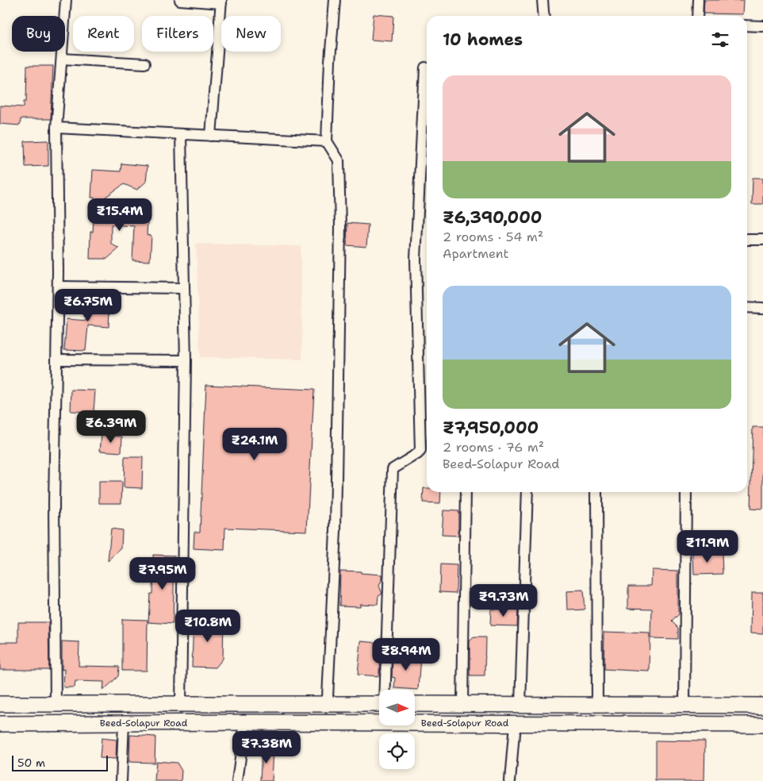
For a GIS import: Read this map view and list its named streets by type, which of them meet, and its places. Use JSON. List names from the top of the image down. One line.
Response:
{"streets":{"main road":["Beed-Solapur Road"]},"scale_bar":"50 m","north":"right","page":{"chip":["Buy","Rent","Filters","New"],"heading":"10 homes","list":[{"name":"₹6,390,000","note":"2 rooms · 54 m² · Apartment"},{"name":"₹7,950,000","note":"2 rooms · 76 m² · Beed-Solapur Road"}],"price":["₹15.4M","₹6.75M","₹6.39M","₹24.1M","₹11.9M","₹7.95M","₹9.73M","₹10.8M","₹8.94M","₹7.38M"],"scale":"50 m"}}
